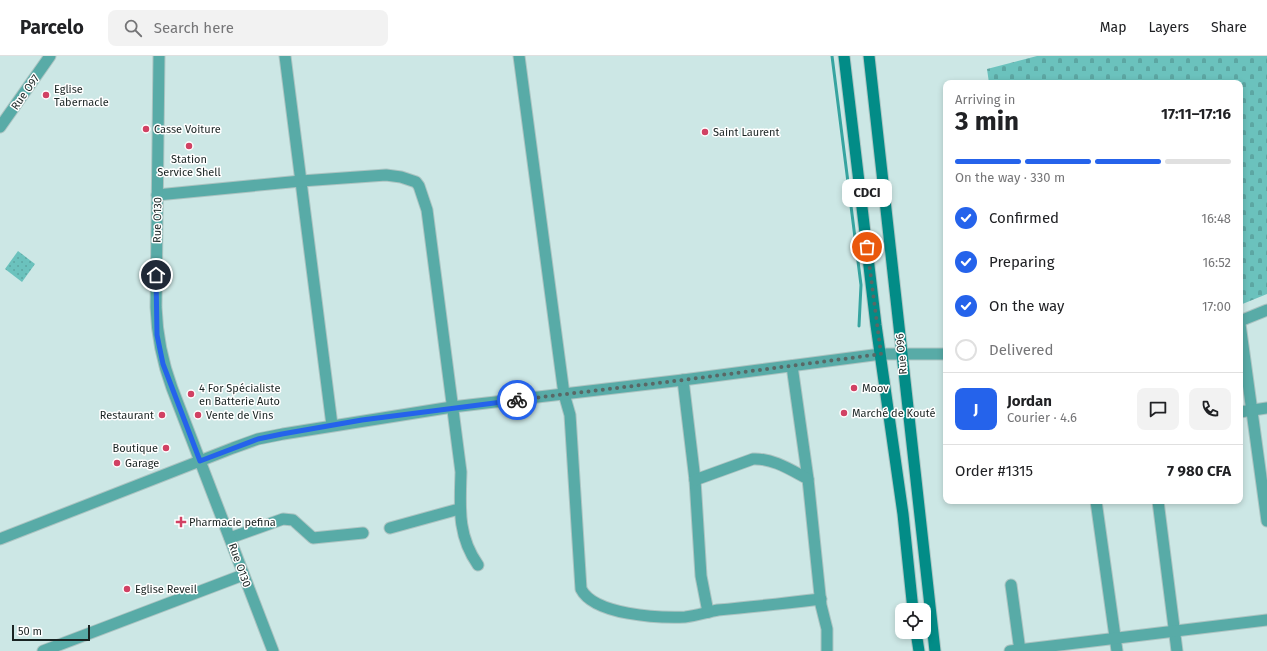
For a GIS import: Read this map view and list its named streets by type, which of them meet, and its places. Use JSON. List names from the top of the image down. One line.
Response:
{"streets":{"main road":["Rue O96"],"street":["Rue O97","Rue O130"]},"places":{"other":["Eglise Tabernacle","Casse Voiture","Saint Laurent","Station Service Shell","CDCI","Moov","4 For Spécialiste en Batterie Auto","Marché de Kouté","Restaurant","Vente de Vins","Boutique","Garage","Eglise Reveil"],"health":["Pharmacie pefina"]},"scale_bar":"50 m","page":{"header":"Parcelo","search":"Search here","nav":["Map","Layers","Share"],"heading":["3 min","Arriving in","17:11–17:16"],"panel":["Jordan","Courier · 4.6","Order #1315","7 980 CFA"],"bar":"On the way · 330 m","bubble":"CDCI","list":[["Confirmed","16:48"],["Preparing","16:52"],["On the way","17:00"],"Delivered"],"round":"J","scale":"50 m"}}
